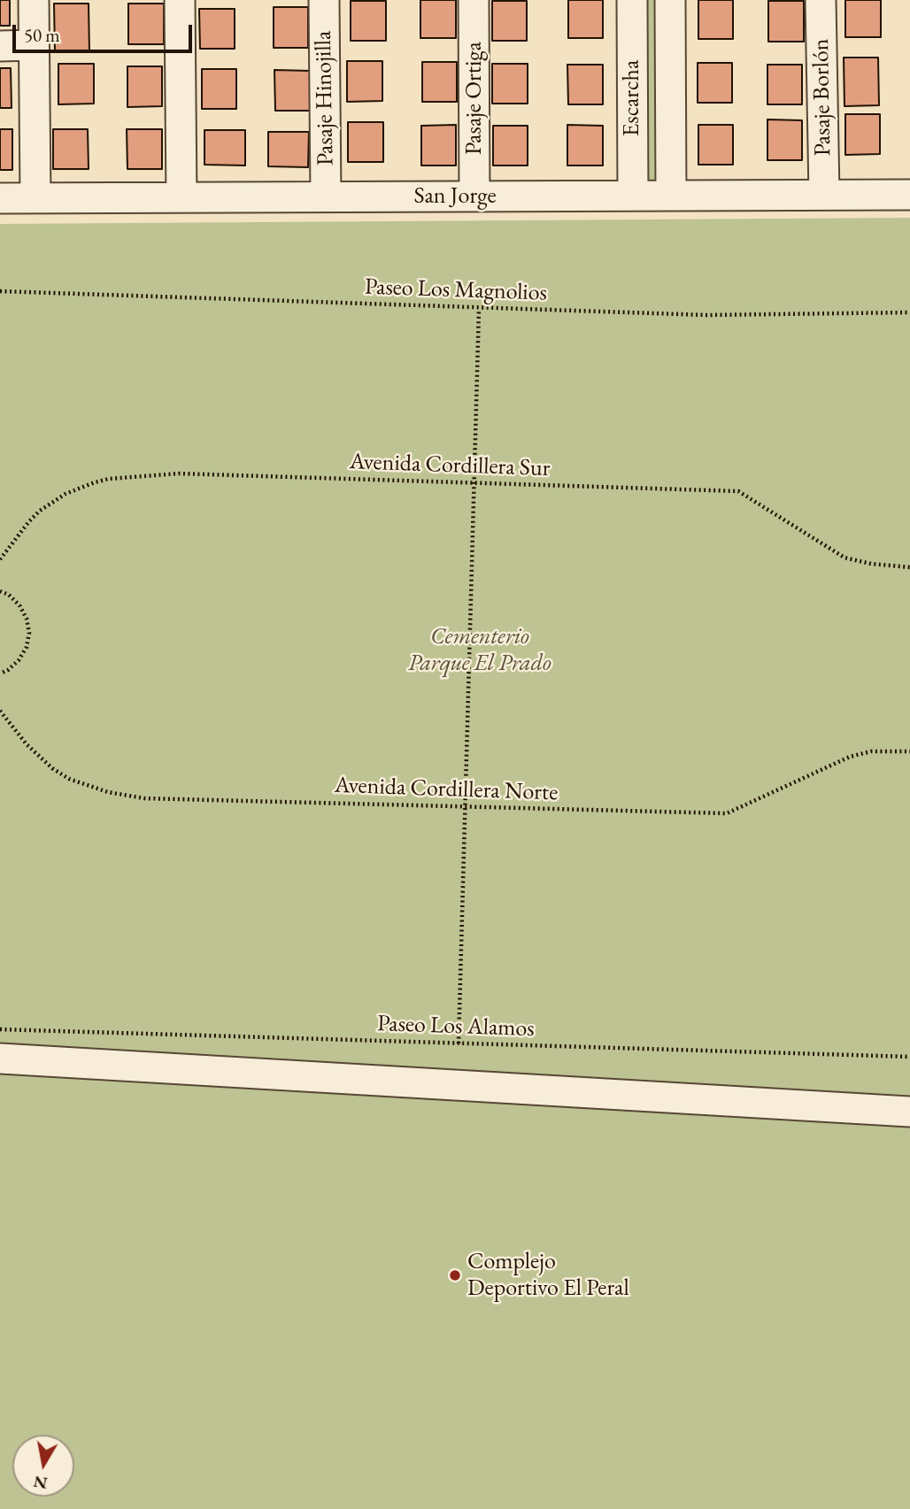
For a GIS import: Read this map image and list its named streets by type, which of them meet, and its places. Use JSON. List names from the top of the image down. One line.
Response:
{"streets":{"street":["Pasaje Borlón","Pasaje Hinojilla","Pasaje Ortiga","Escarcha","San Jorge"],"path":["Paseo Los Magnolios","Avenida Cordillera Sur","Avenida Cordillera Norte","Paseo Los Alamos"]},"crossings":[["Pasaje Borlón","San Jorge"],["Pasaje Hinojilla","San Jorge"],["Pasaje Ortiga","San Jorge"],["Escarcha","San Jorge"]],"parks":["Cementerio Parque El Prado"],"places":["Complejo Deportivo El Peral"],"scale_bar":"50 m","north":"bottom"}
